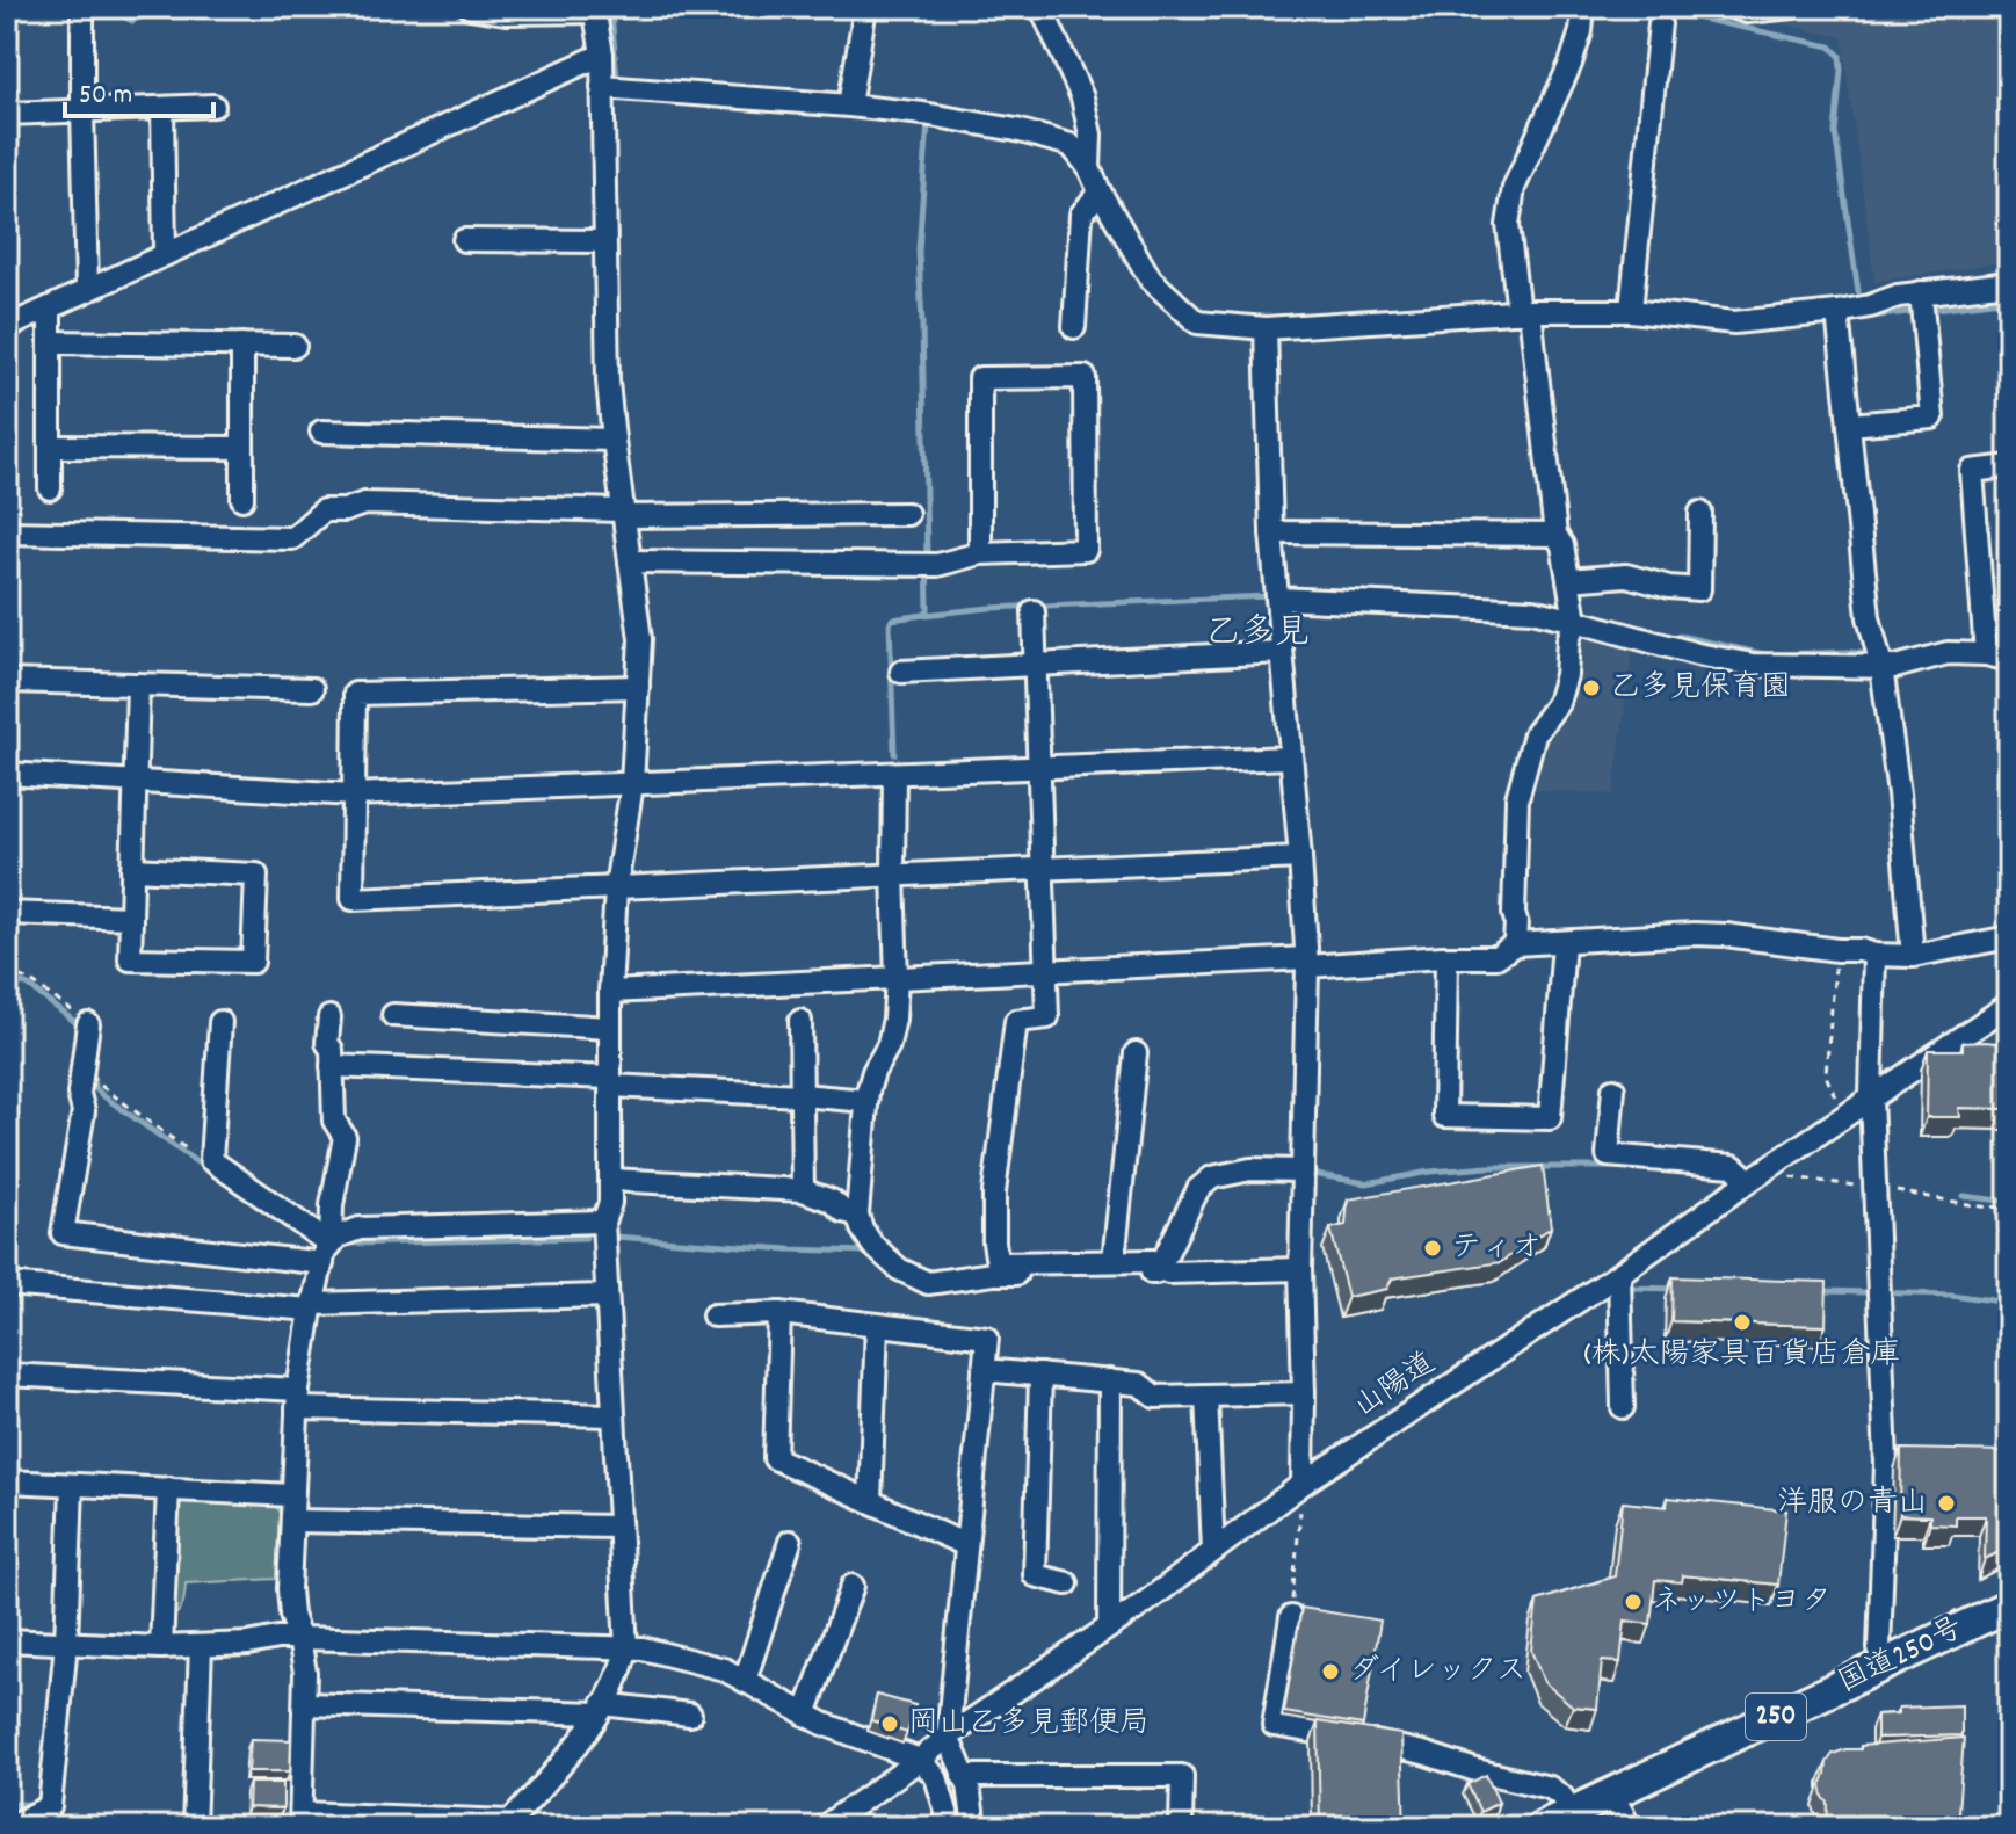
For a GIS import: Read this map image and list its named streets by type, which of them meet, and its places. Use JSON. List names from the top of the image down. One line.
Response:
{"streets":{"highway":["国道250号","250"],"street":["山陽道"]},"districts":["乙多見"],"places":["乙多見保育園","ティオ","(株)太陽家具百貨店倉庫","洋服の青山","ネッツトヨタ","ダイレックス","岡山乙多見郵便局"],"scale_bar":"50 m"}
